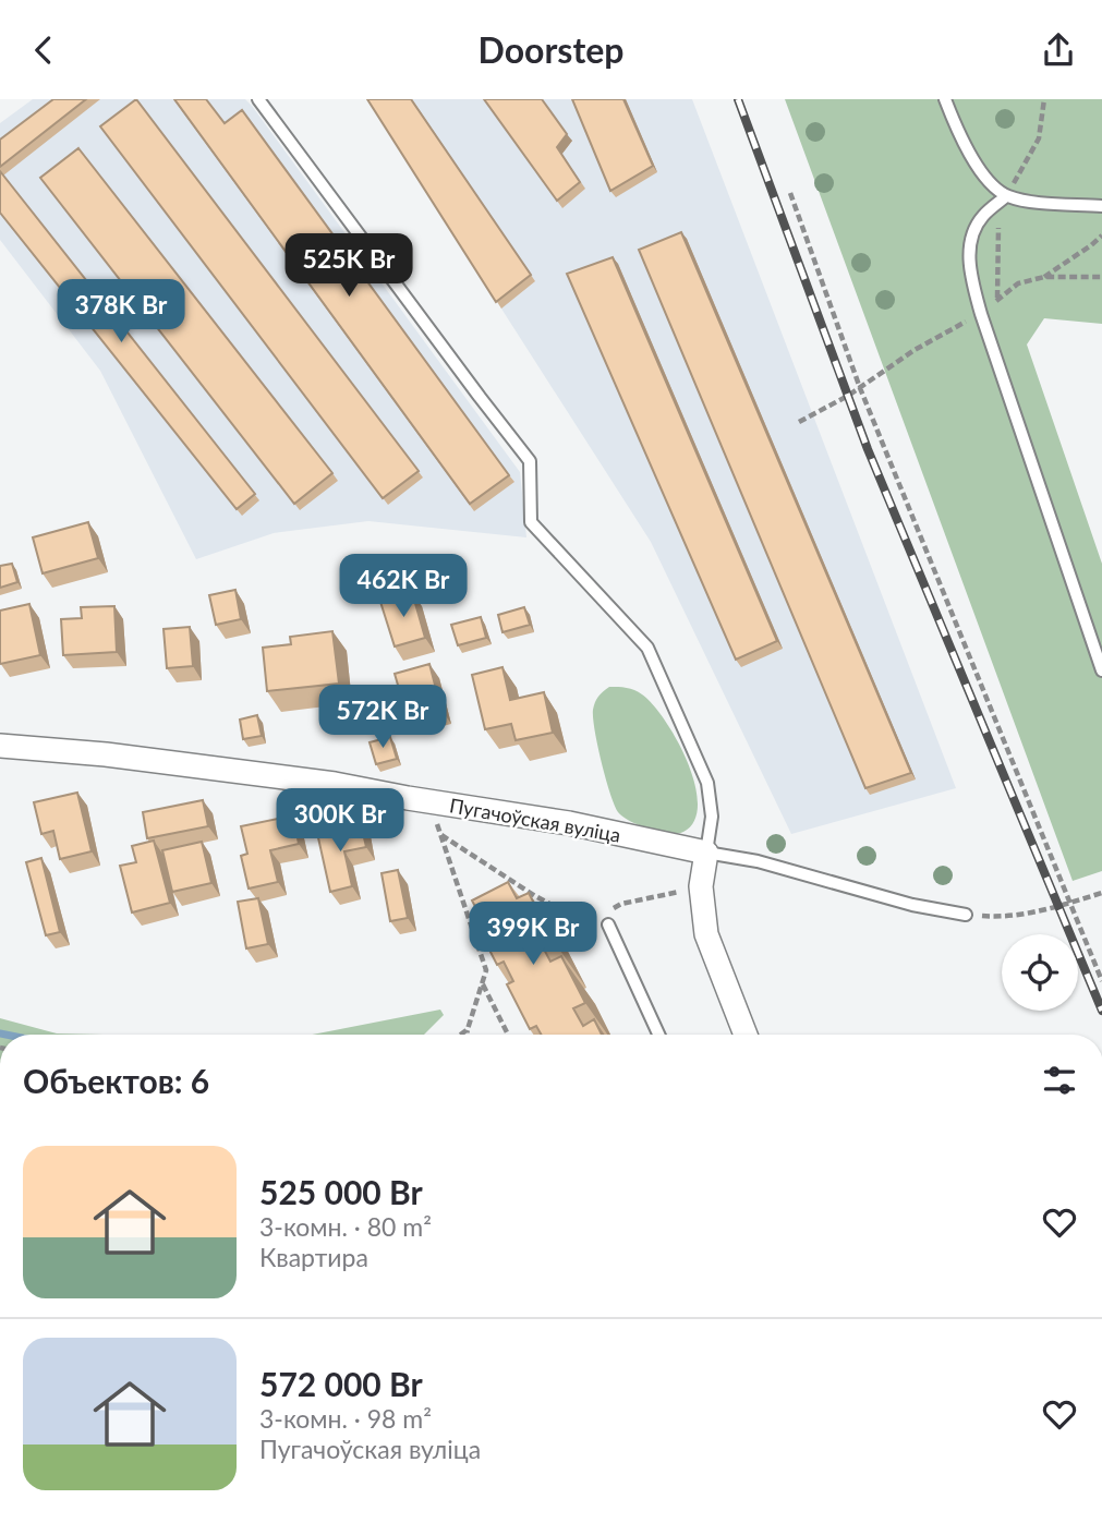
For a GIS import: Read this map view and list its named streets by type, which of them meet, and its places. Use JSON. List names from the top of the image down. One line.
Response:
{"streets":{"street":["Пугачоўская вуліца"]},"page":{"header":"Doorstep","price":["525K Br","378K Br","462K Br","572K Br","300K Br","399K Br"],"heading":"Объектов: 6","list":[{"name":"525 000 Br","note":"3-комн. · 80 m² · Квартира"},{"name":"572 000 Br","note":"3-комн. · 98 m² · Пугачоўская вуліца"}]}}
